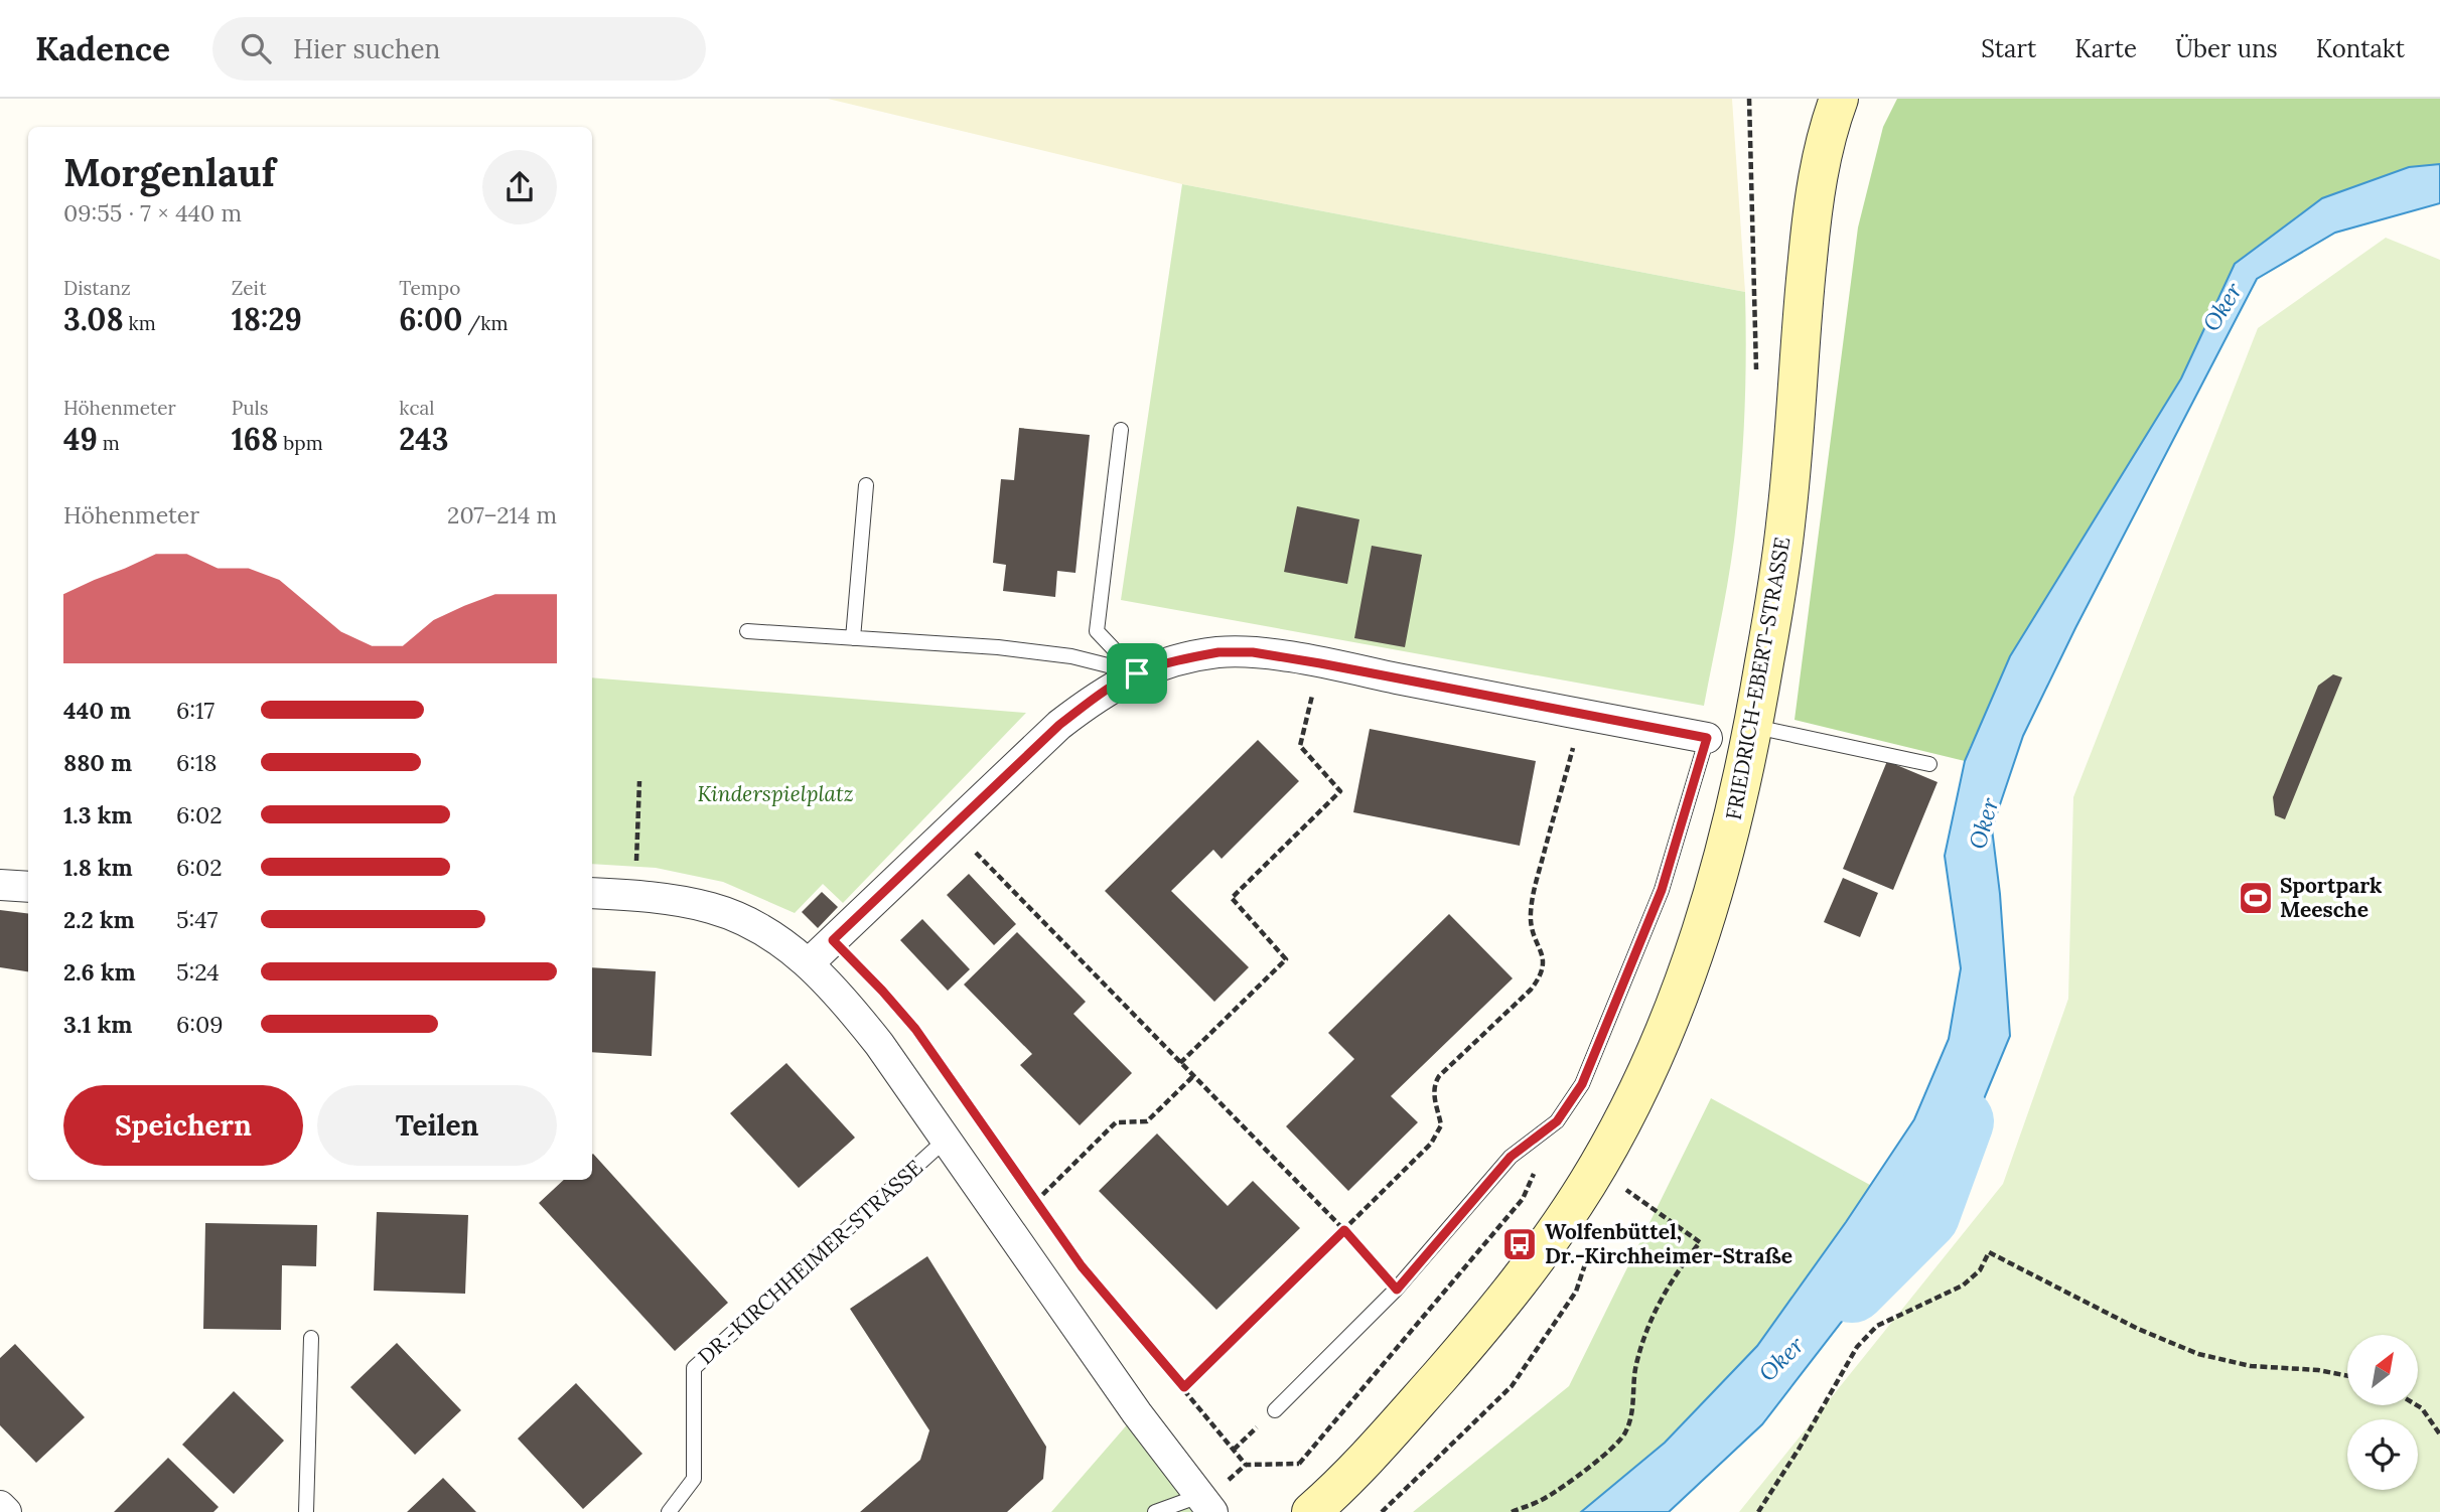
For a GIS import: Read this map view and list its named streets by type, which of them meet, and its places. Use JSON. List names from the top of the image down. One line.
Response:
{"streets":{"main road":["FRIEDRICH-EBERT-STRASSE"],"lane":["DR.-KIRCHHEIMER-STRASSE"]},"water":["Oker"],"parks":["Kinderspielplatz"],"places":{"sports":["Sportpark Meesche"],"bus stop":["Wolfenbüttel, Dr.-Kirchheimer-Straße"]},"north":"top right","page":{"header":"Kadence","search":"Hier suchen","nav":["Start","Karte","Über uns","Kontakt"],"heading":["Morgenlauf","09:55 · 7 × 440 m"],"stats":[["Distanz","3.08 km"],["Zeit","18:29"],["Tempo","6:00 /km"],["Höhenmeter","49 m"],["Puls","168 bpm"],["kcal","243"]],"chart":["Höhenmeter","207–214 m"],"list":[{"name":"440 m","note":"6:17"},{"name":"880 m","note":"6:18"},{"name":"1.3 km","note":"6:02"},{"name":"1.8 km","note":"6:02"},{"name":"2.2 km","note":"5:47"},{"name":"2.6 km","note":"5:24"},{"name":"3.1 km","note":"6:09"}],"buttons":["Speichern","Teilen"]}}
